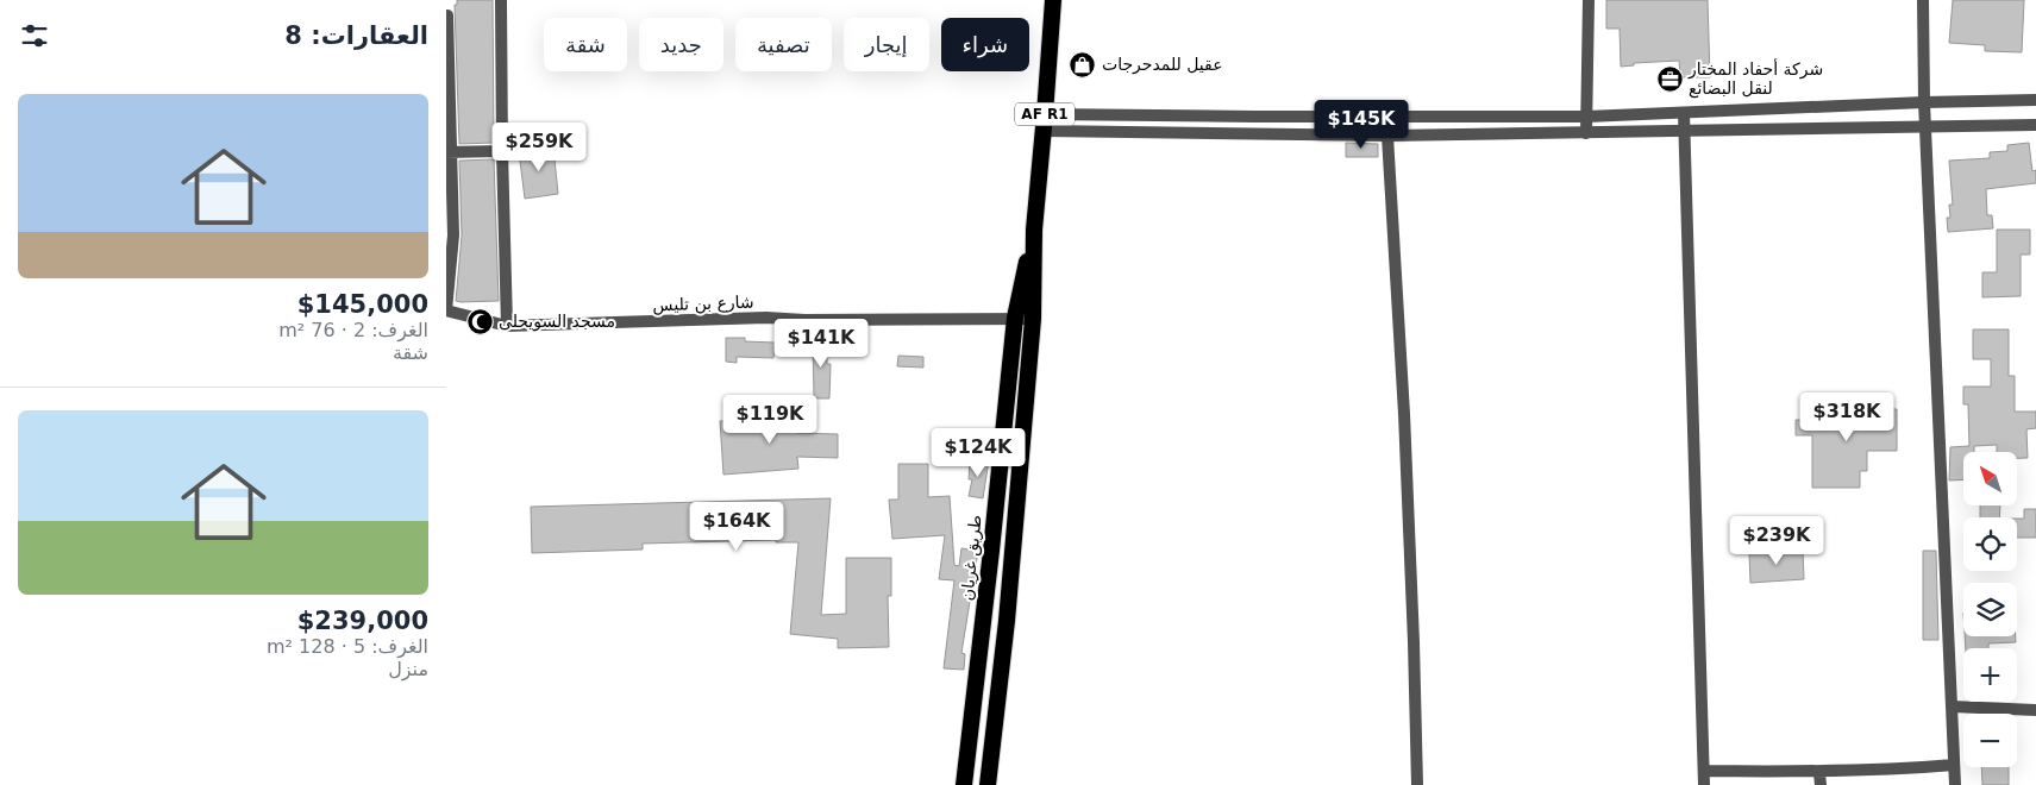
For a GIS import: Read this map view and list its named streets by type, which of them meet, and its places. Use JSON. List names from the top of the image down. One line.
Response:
{"streets":{"highway":["AF R1","طريق غريان"],"street":["شارع بن تليس"]},"crossings":[["شارع بن تليس","طريق غريان"]],"places":{"shop":["عقيل للمدحرجات"],"office":["شركة أحفاد المختار لنقل البضائع"],"mosque":["مسجد السويحلى"]},"north":"top left","page":{"heading":"العقارات: 8","chip":["شراء","إيجار","تصفية","جديد","شقة"],"list":[{"name":"$145,000","note":"الغرف: 2 · 76 m² · شقة"},{"name":"$239,000","note":"الغرف: 5 · 128 m² · منزل"}],"price":["$145K","$259K","$141K","$318K","$119K","$124K","$164K","$239K"],"map_buttons":["+","−"]}}
